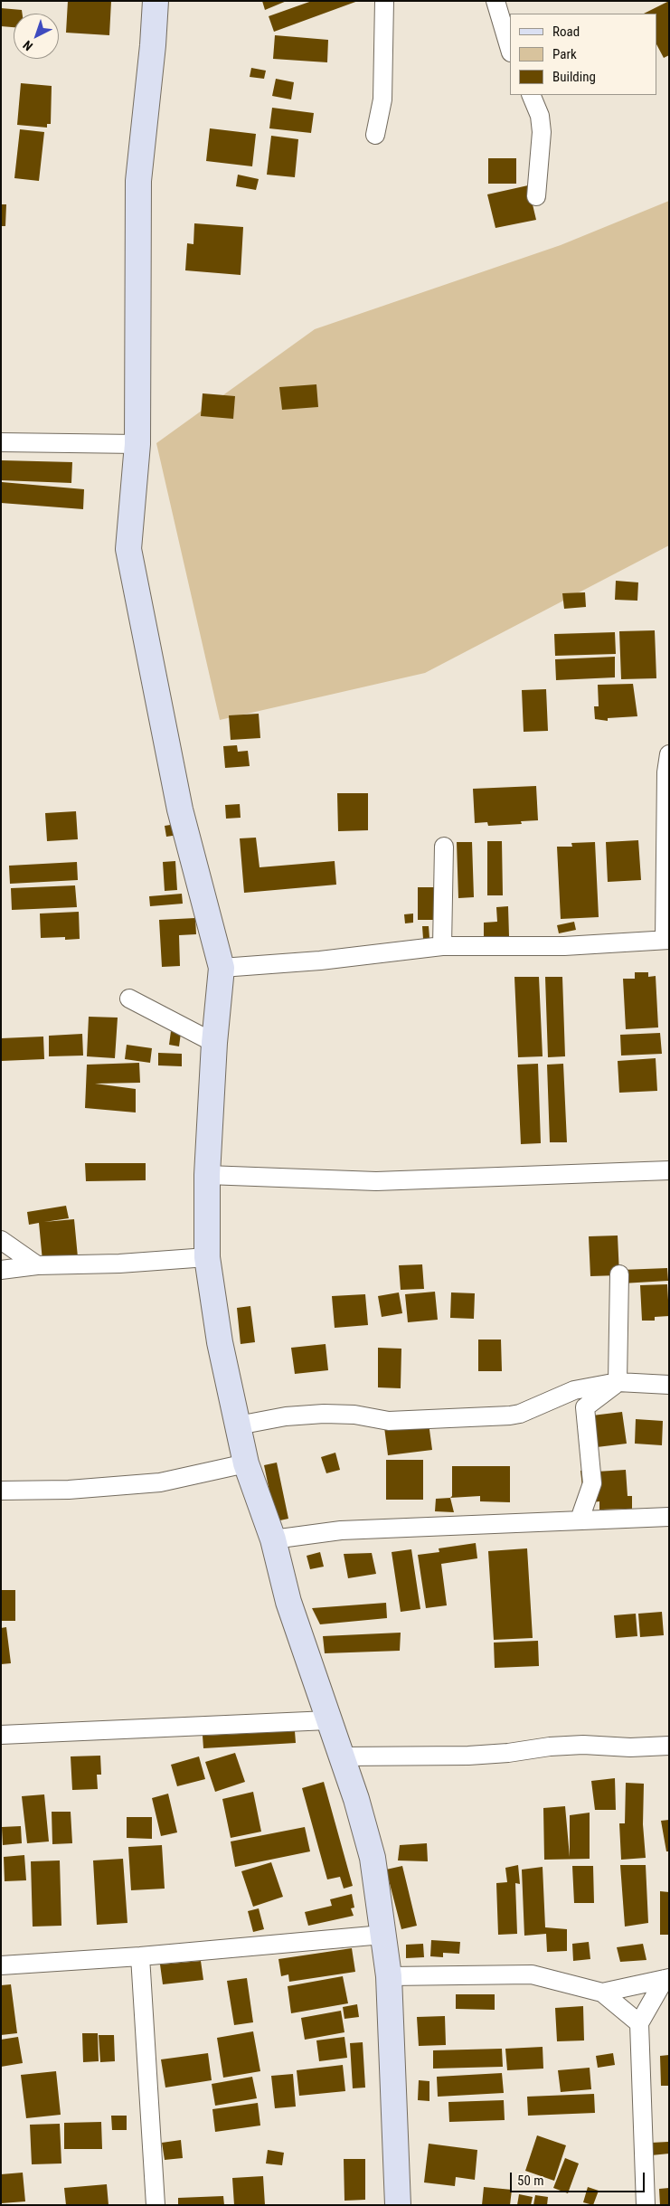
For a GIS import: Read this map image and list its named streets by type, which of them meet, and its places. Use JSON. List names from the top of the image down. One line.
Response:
{"legend":["Road","Park","Building"],"scale_bar":"50 m","north":"bottom left"}
